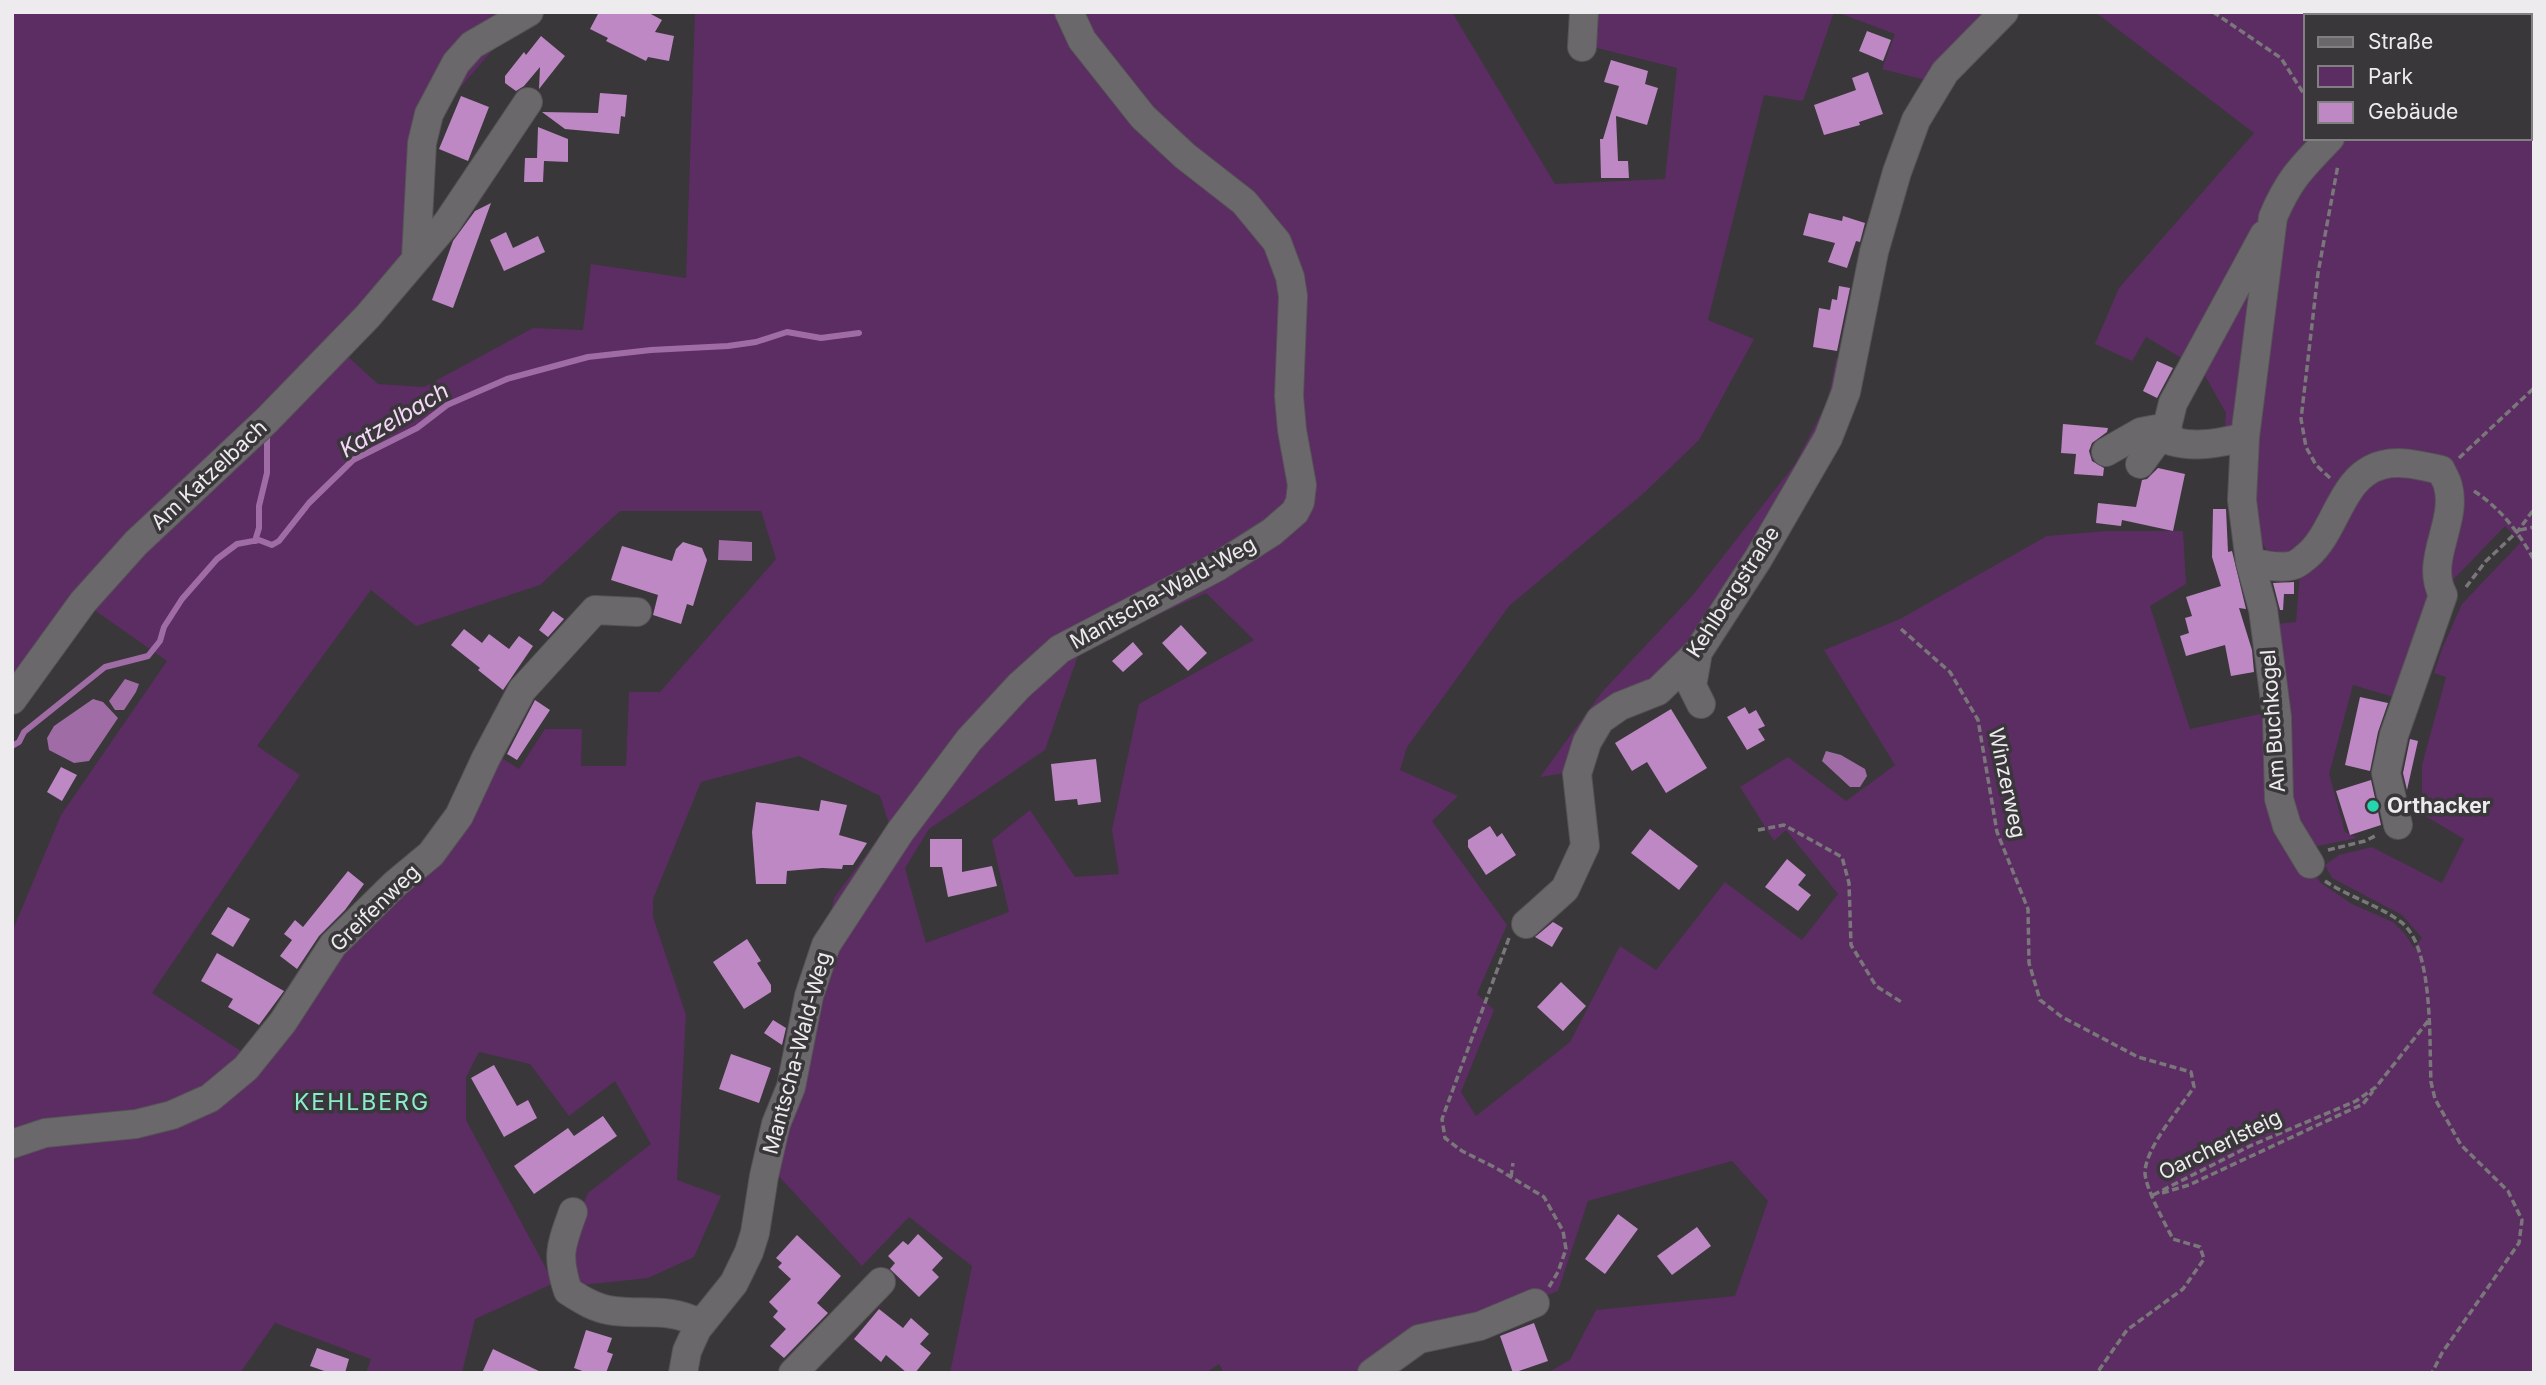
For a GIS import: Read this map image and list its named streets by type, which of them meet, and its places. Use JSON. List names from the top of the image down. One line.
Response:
{"streets":{"street":["Am Katzelbach","Kehlbergstraße","Mantscha-Wald-Weg","Am Buchkogel","Greifenweg"],"path":["Winzerweg","Oarcherlsteig"]},"crossings":[["Winzerweg","Oarcherlsteig"]],"districts":["KEHLBERG"],"water":["Katzelbach"],"places":["Orthacker"],"legend":["Straße","Park","Gebäude"]}
